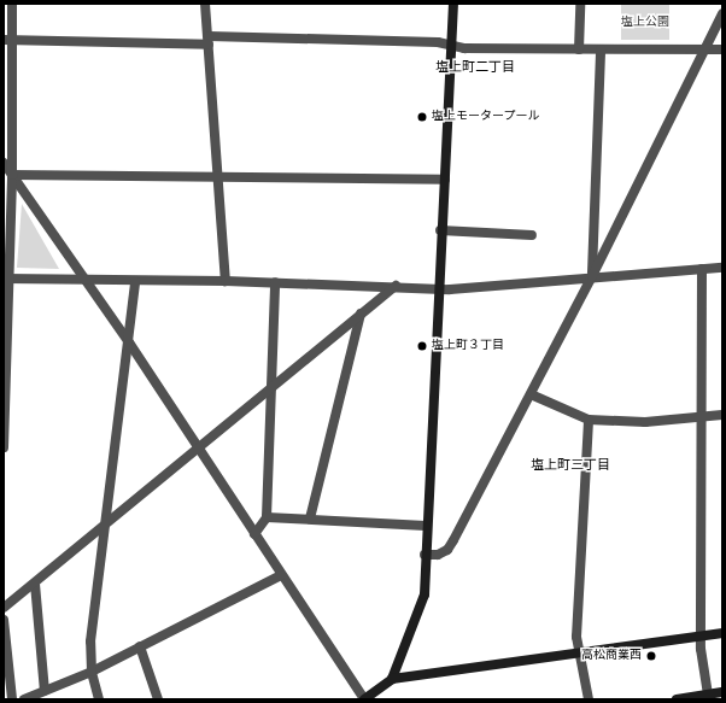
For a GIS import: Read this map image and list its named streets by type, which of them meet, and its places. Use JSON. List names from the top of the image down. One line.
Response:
{"districts":["塩上町二丁目","塩上町三丁目"],"parks":["塩上公園"],"places":["塩上モータープール","塩上町３丁目","高松商業西"]}
